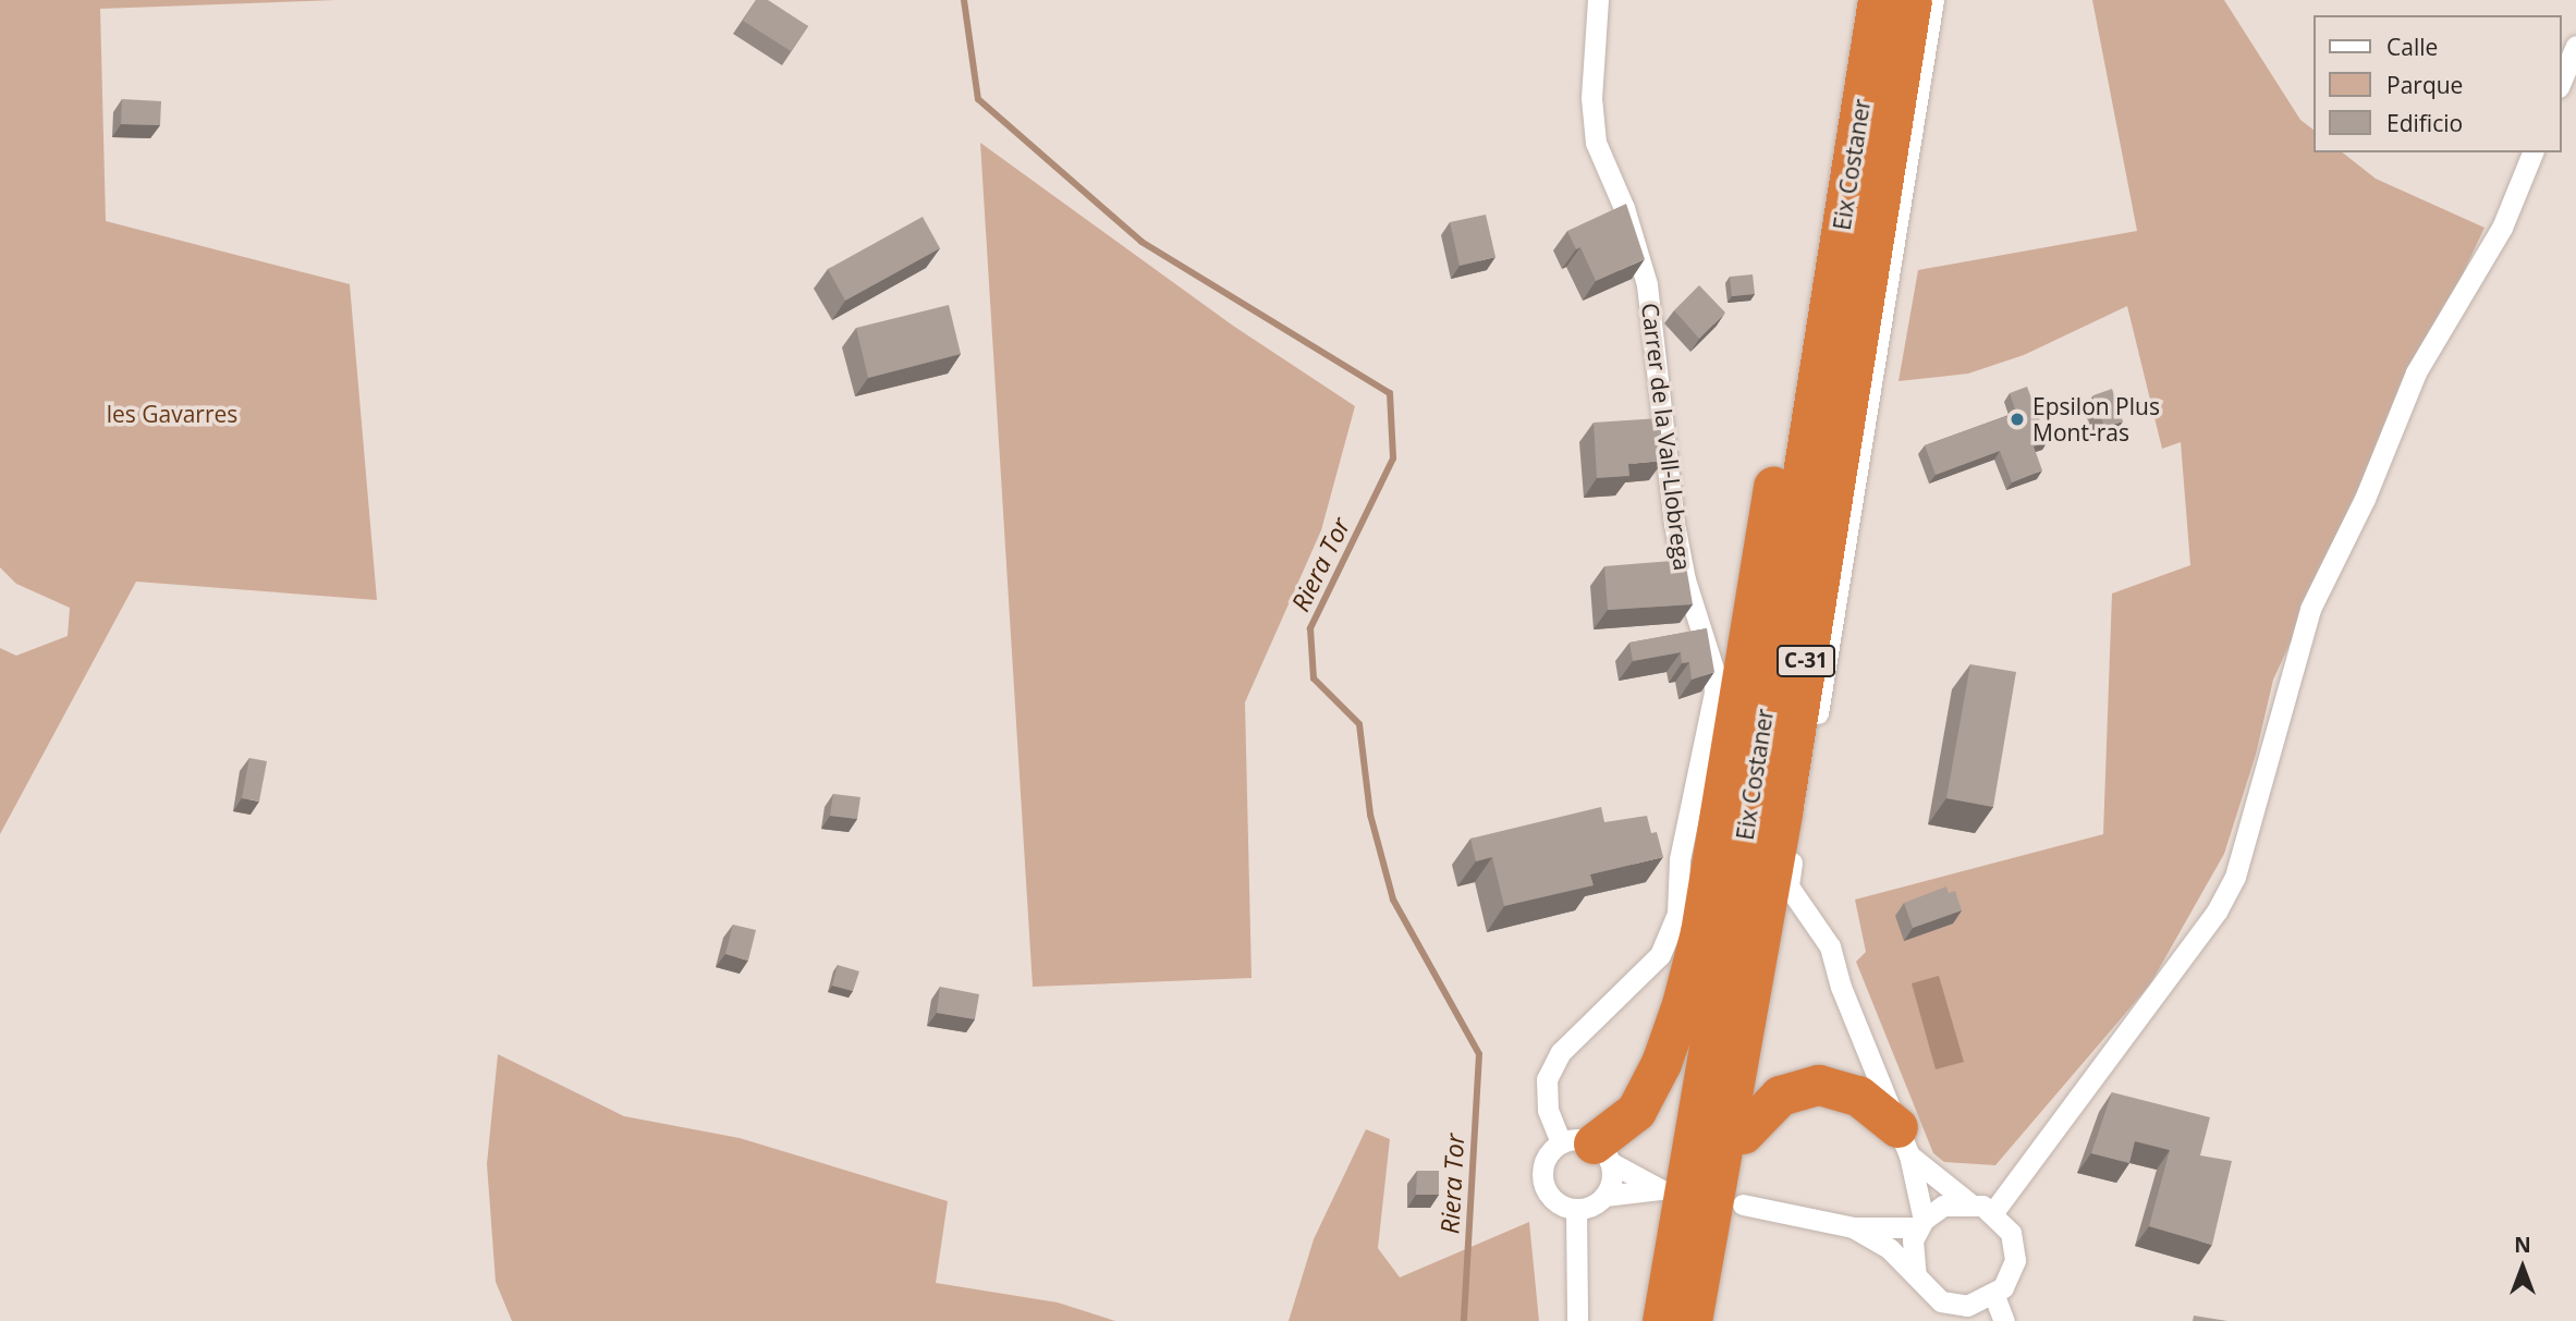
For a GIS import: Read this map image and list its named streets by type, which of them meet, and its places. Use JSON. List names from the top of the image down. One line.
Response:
{"streets":{"highway":["Eix Costaner","C-31"],"street":["Carrer de la Vall-Llobrega"]},"water":["Riera Tor"],"parks":["les Gavarres"],"places":["Epsilon Plus Mont-ras"],"legend":["Calle","Parque","Edificio"],"north":"top"}
